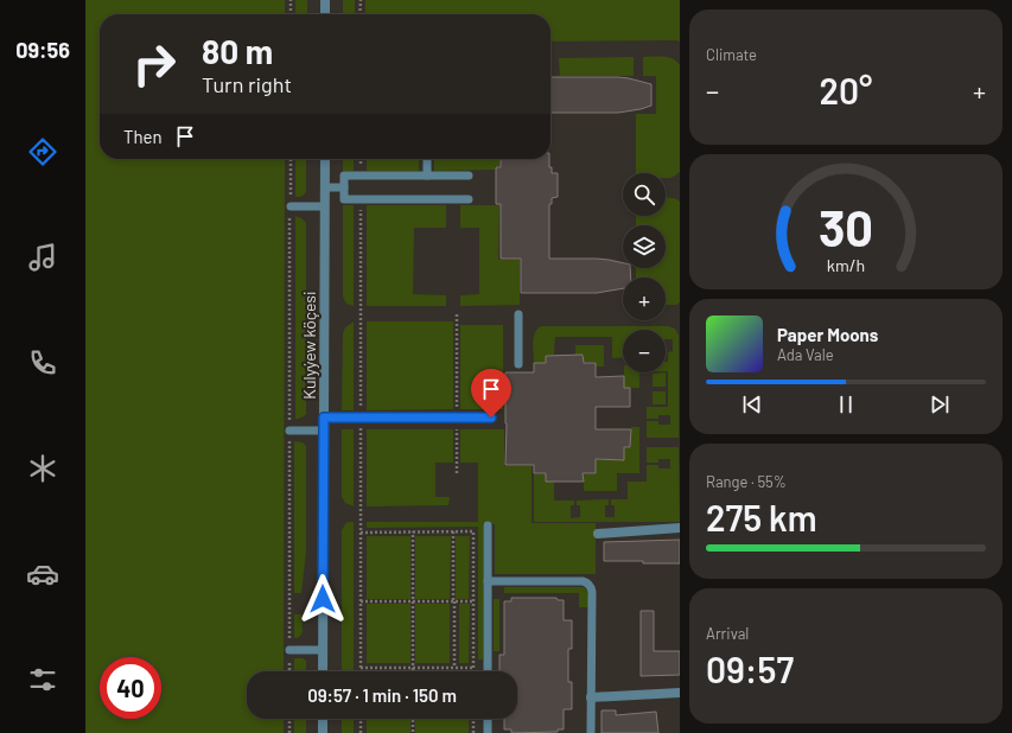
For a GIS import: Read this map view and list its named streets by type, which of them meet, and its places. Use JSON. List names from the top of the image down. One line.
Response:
{"streets":{"street":["Kulyýew köçesi"]},"page":{"tabs":"09:56","tile":["Climate",["Range · 55%","275 km"],["Arrival","09:57"]],"turn":["80 m","Turn right"],"heat":["−","20°","+"],"then":"Then","map_buttons":["+","−"],"song":["Paper Moons","Ada Vale"],"limit":"40","trip":"09:57 · 1 min · 150 m","gauge":["30","km/h"]}}
